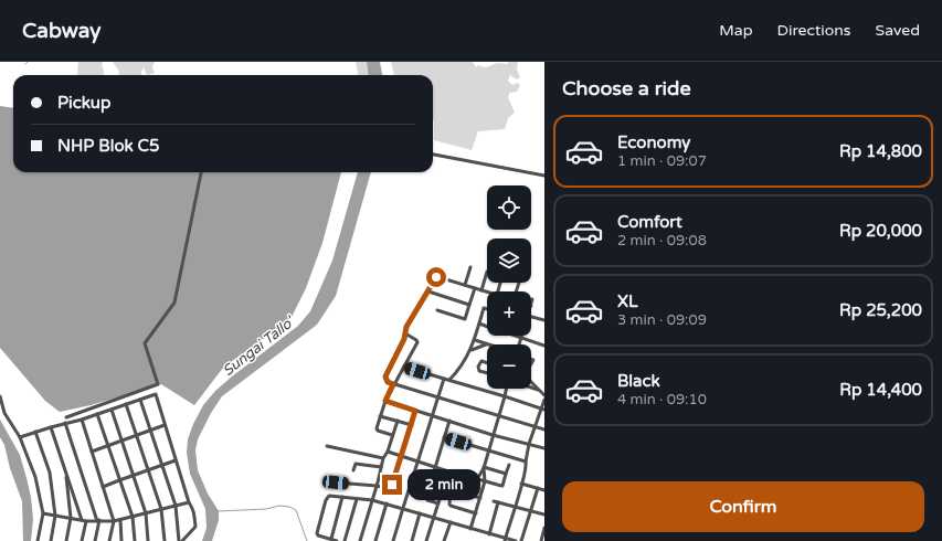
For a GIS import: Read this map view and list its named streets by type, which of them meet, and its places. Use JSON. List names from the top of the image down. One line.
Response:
{"water":["Sungai Tallo'"],"page":{"header":"Cabway","nav":["Map","Directions","Saved"],"heading":"Choose a ride","banner":["Pickup","NHP Blok C5"],"list":[{"name":"Economy","note":"1 min · 09:07","value":"Rp 14,800"},{"name":"Comfort","note":"2 min · 09:08","value":"Rp 20,000"},{"name":"XL","note":"3 min · 09:09","value":"Rp 25,200"},{"name":"Black","note":"4 min · 09:10","value":"Rp 14,400"}],"map_buttons":["+","−"],"bubble":"2 min","buttons":"Confirm"}}
